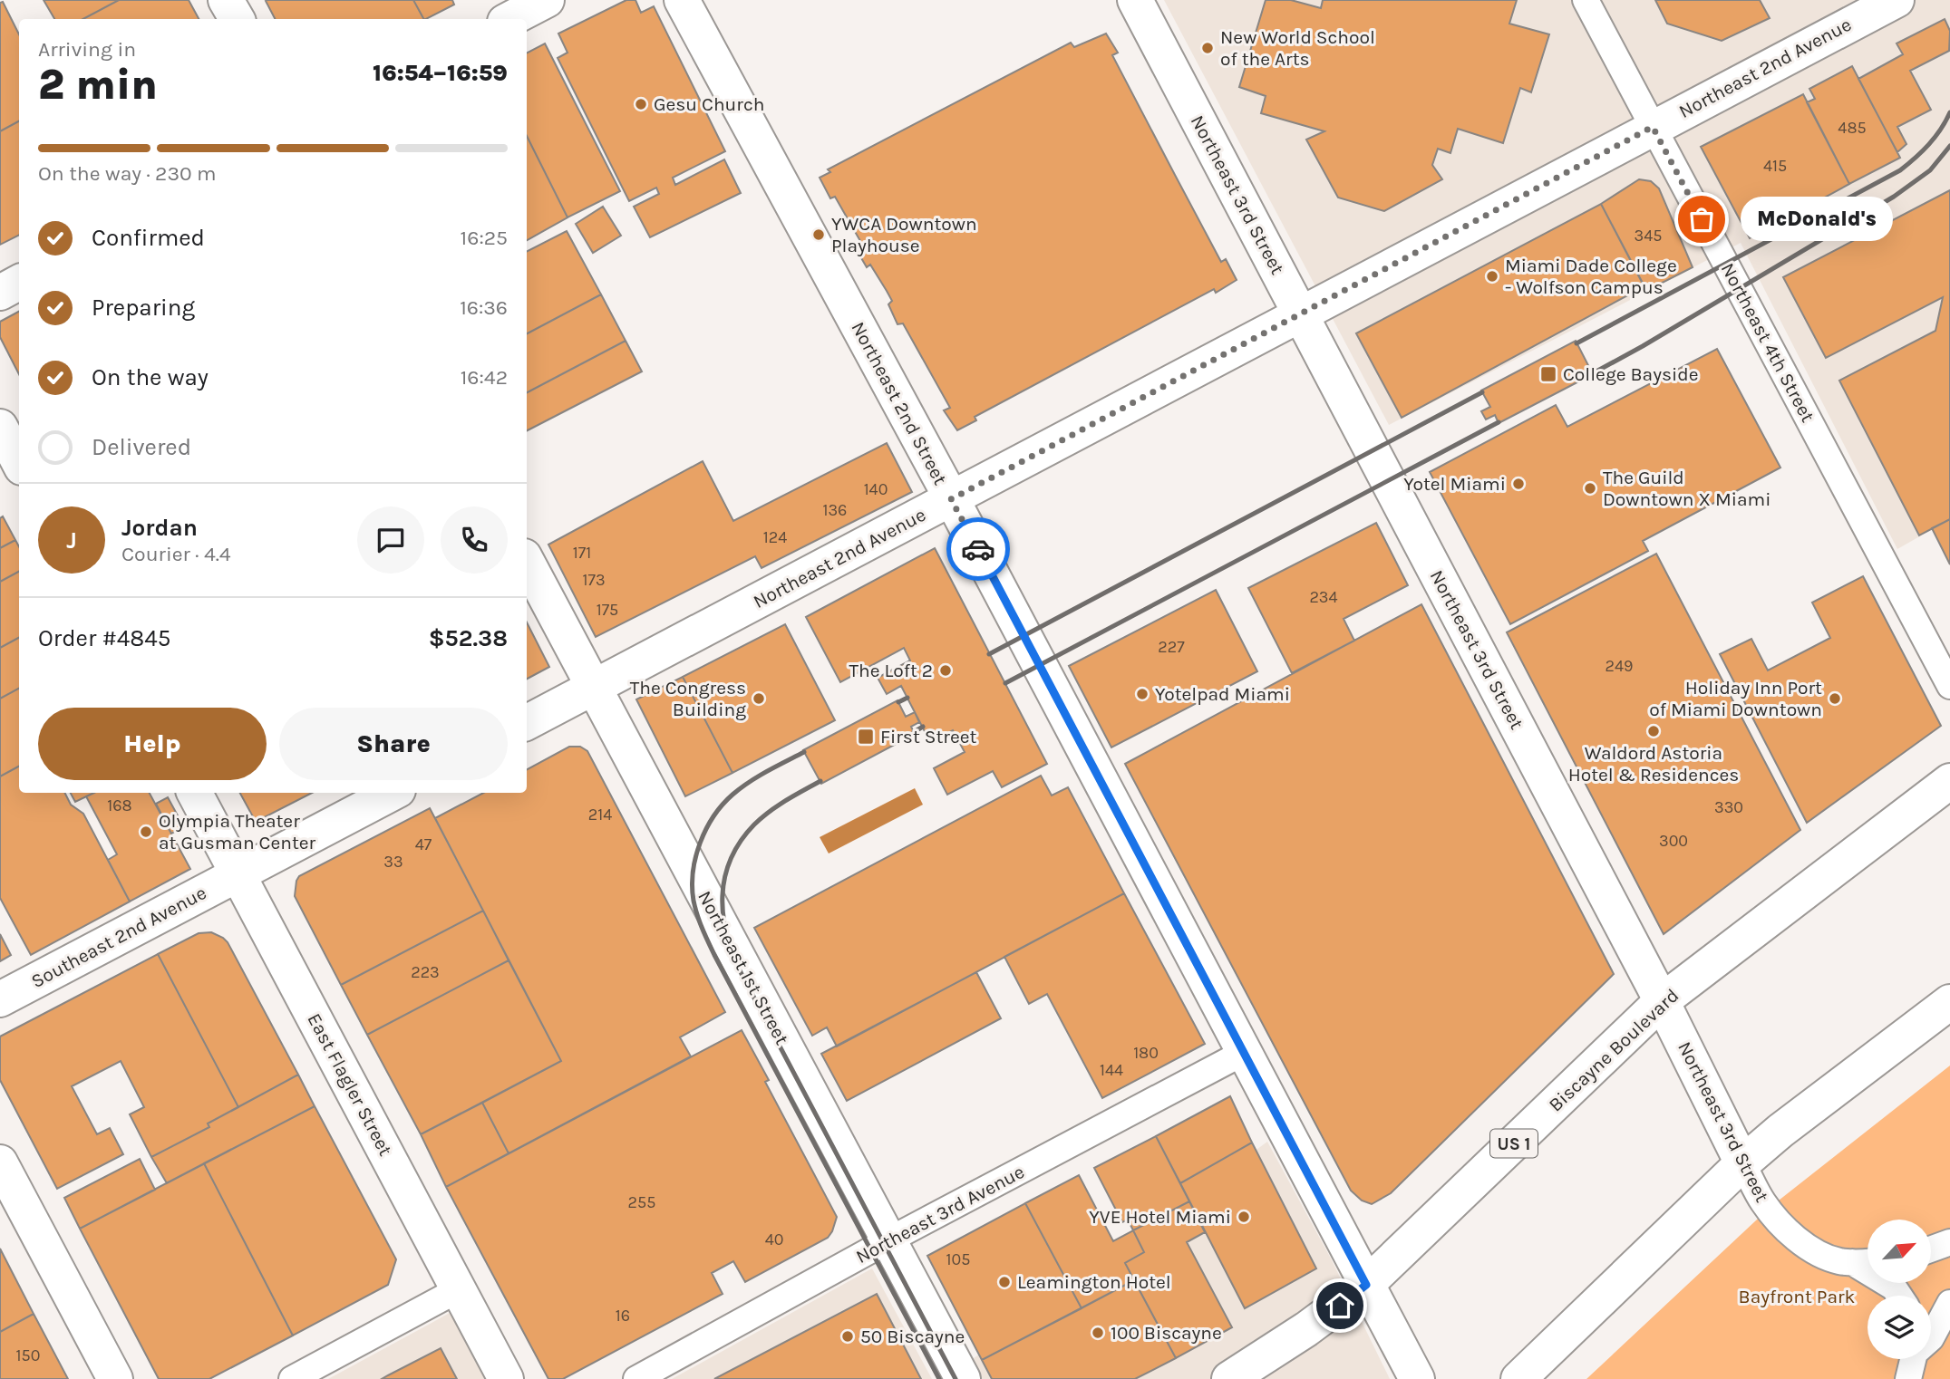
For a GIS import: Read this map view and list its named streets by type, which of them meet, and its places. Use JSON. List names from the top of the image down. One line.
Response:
{"streets":{"main road":["Northeast 2nd Avenue","Northeast 3rd Street","Northeast 2nd Street","Southeast 2nd Avenue","Northeast 1st Street","Biscayne Boulevard","East Flagler Street","US 1"],"street":["Northeast 4th Street","Northeast 3rd Avenue"]},"crossings":[["Northeast 2nd Avenue","Northeast 3rd Street"],["Northeast 2nd Avenue","Northeast 4th Street"],["Northeast 2nd Avenue","Northeast 2nd Street"],["Northeast 2nd Avenue","Northeast 1st Street"],["Northeast 3rd Street","Biscayne Boulevard"],["Northeast 2nd Street","Biscayne Boulevard"],["Northeast 2nd Street","Northeast 3rd Avenue"],["Southeast 2nd Avenue","East Flagler Street"],["Northeast 1st Street","Northeast 3rd Avenue"]],"parks":["Bayfront Park"],"places":{"other":["New World School of the Arts","Gesu Church","McDonald's","YWCA Downtown Playhouse","Miami Dade College - Wolfson Campus","Yotel Miami","The Guild Downtown X Miami","The Loft 2","Yotelpad Miami","The Congress Building","Holiday Inn Port of Miami Downtown","Waldord Astoria Hotel & Residences","Olympia Theater at Gusman Center","YVE Hotel Miami","Leamington Hotel","100 Biscayne","50 Biscayne"],"transit":["College Bayside","First Street"]},"house_numbers":["485","415","345","140","136","124","171","173","234","175","227","249","168","330","214","300","47","33","223","180","144","255","40","105","16","150"],"north":"top right","page":{"heading":["2 min","Arriving in","16:54–16:59"],"panel":["Jordan","Courier · 4.4","Order #4845","$52.38"],"bar":"On the way · 230 m","bubble":"McDonald's","list":[["Confirmed","16:25"],["Preparing","16:36"],["On the way","16:42"],"Delivered"],"round":"J","buttons":["Help","Share"]}}
